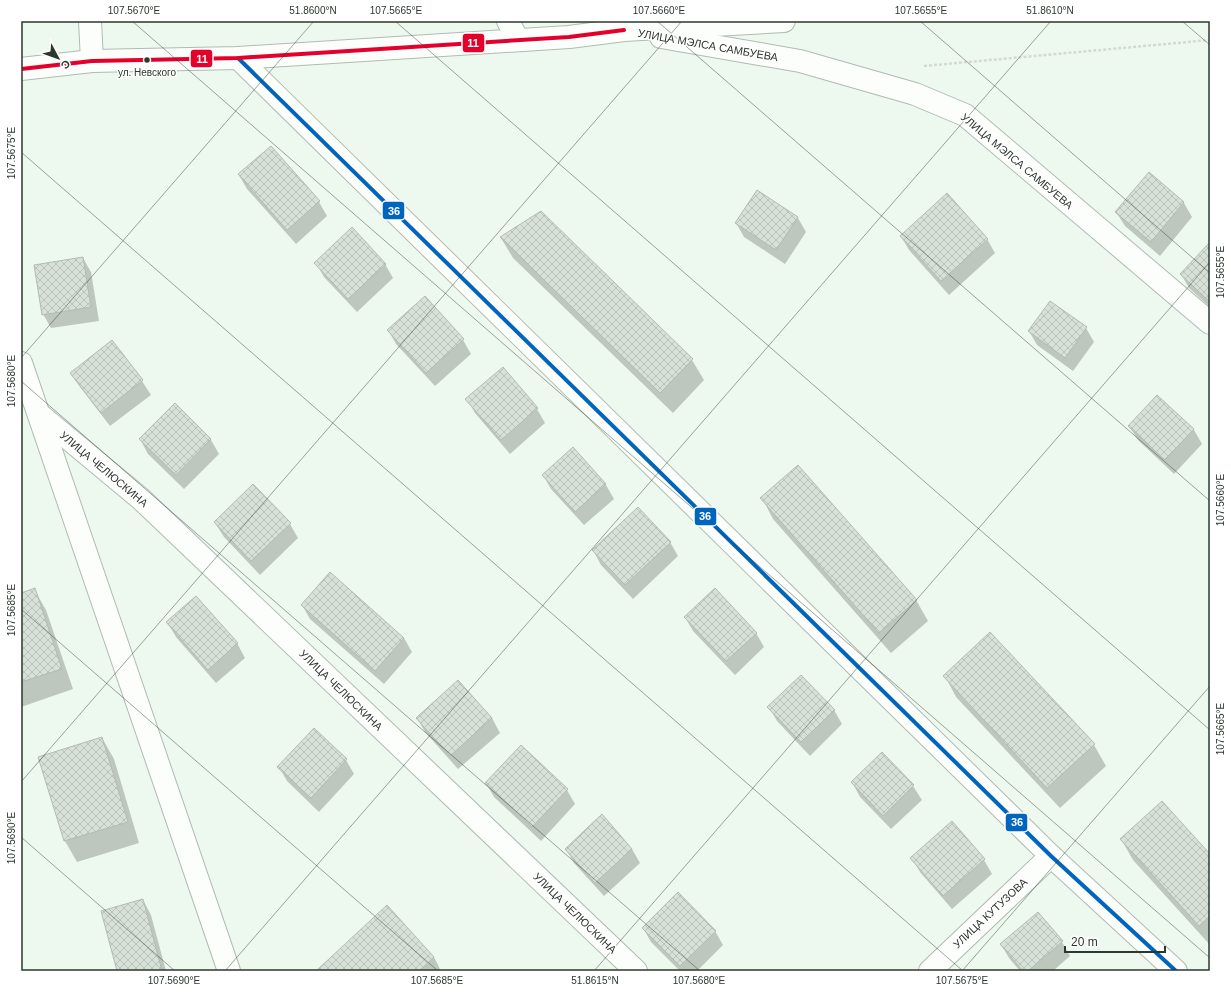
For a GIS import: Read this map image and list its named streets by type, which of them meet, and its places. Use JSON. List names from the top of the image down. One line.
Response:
{"streets":{"street":["УЛИЦА МЭЛСА САМБУЕВА","УЛИЦА ЧЕЛЮСКИНА","УЛИЦА КУТУЗОВА"]},"places":["ул. Невского"],"lines":["transit line 11","transit line 36"],"scale_bar":"20 m","north":"bottom right","coordinates":["107.5670°E","51.8600°N","107.5665°E","107.5660°E","107.5655°E","51.8610°N","107.5675°E","107.5680°E","107.5685°E","107.5690°E","51.8615°N"]}
